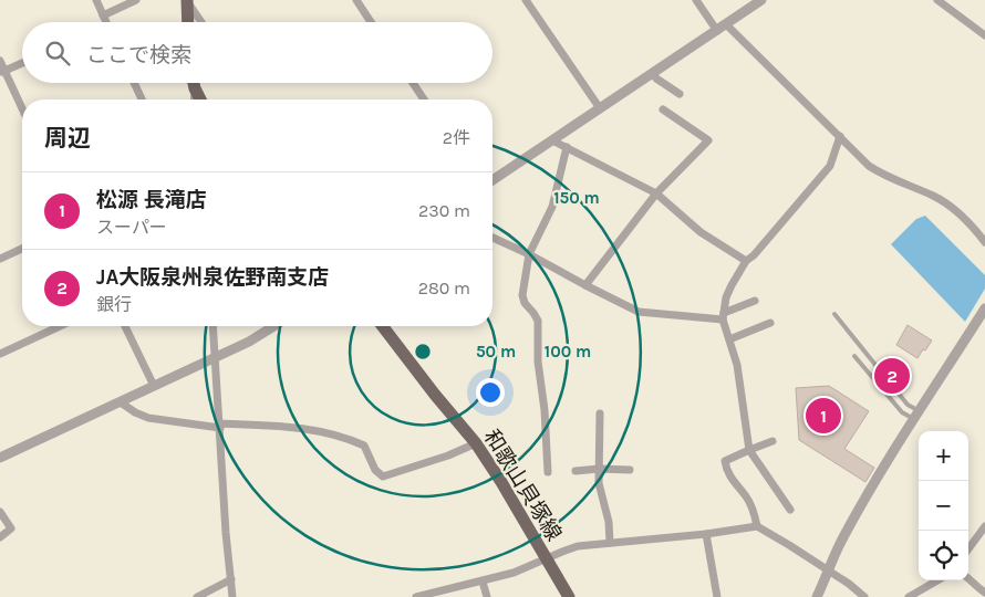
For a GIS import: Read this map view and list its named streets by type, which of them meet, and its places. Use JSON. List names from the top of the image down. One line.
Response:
{"streets":{"main road":["和歌山貝塚線"]},"page":{"search":"ここで検索","heading":["周辺","2件"],"list":[{"mark":"1","name":"松源 長滝店","note":"スーパー","value":"230 m"},{"mark":"2","name":"JA大阪泉州泉佐野南支店","note":"銀行","value":"280 m"}],"pins":["2","1"],"map_buttons":["+","−"]},"rings":["150 m","50 m","100 m"]}
